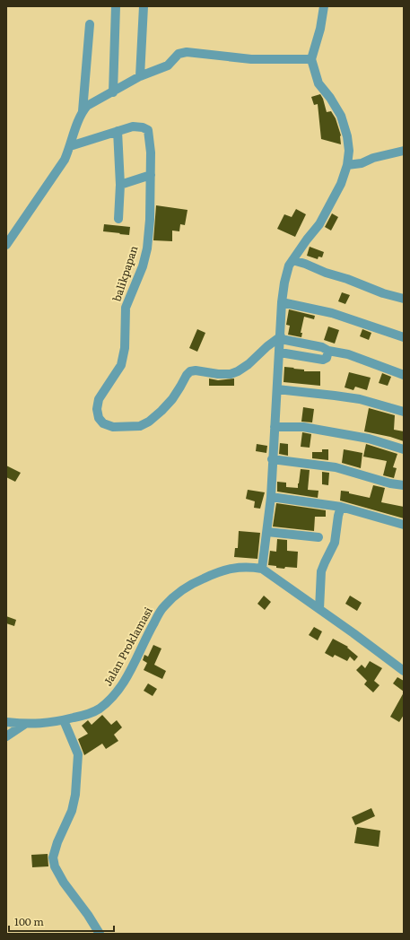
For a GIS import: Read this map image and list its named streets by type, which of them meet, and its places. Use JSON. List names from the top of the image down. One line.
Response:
{"streets":{"street":["balikpapan","Jalan Proklamasi"]},"scale_bar":"100 m"}
